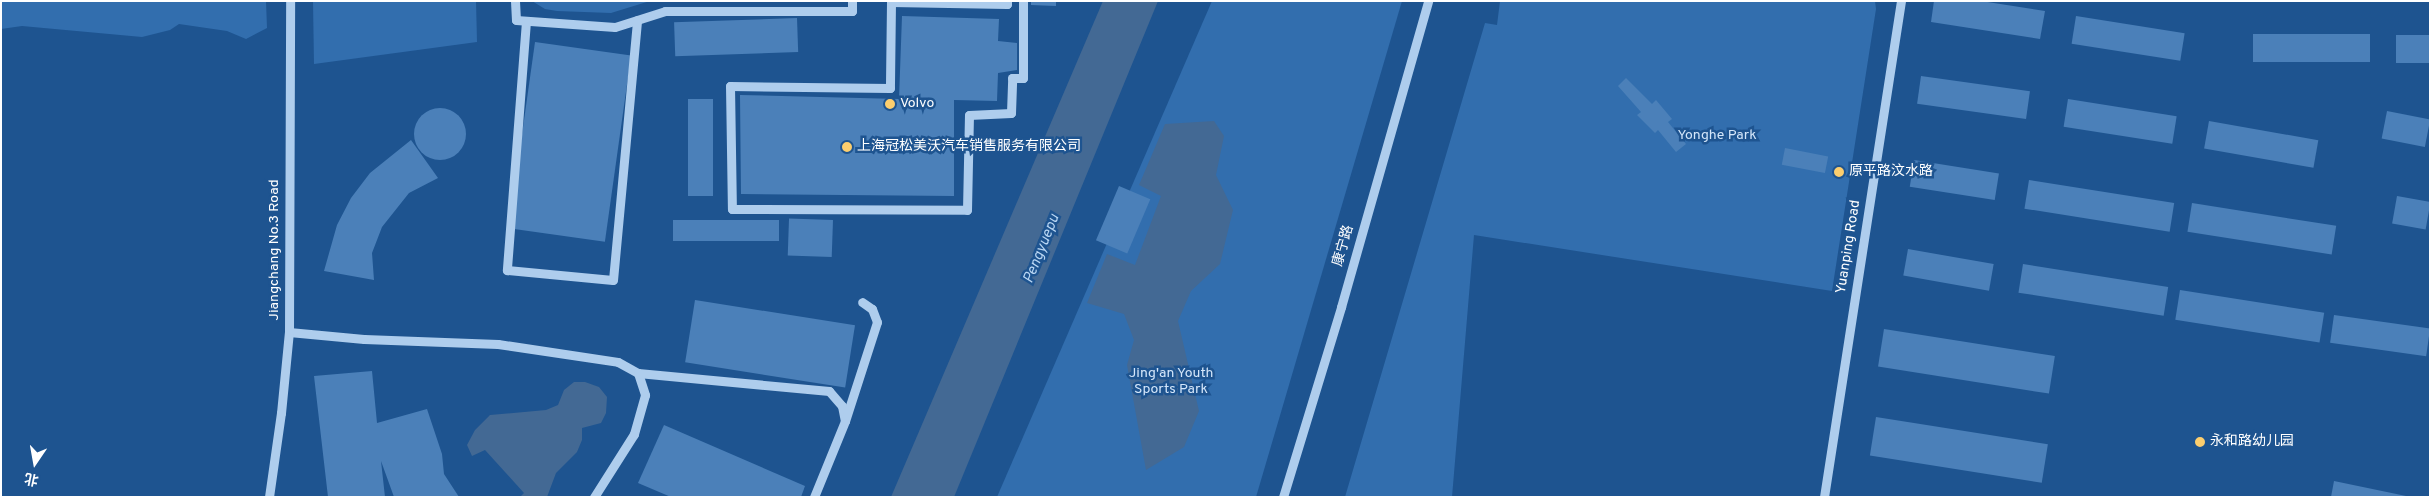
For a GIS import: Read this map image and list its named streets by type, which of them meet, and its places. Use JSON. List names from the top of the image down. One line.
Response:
{"streets":{"street":["康宁路","Yuanping Road","Jiangchang No.3 Road"]},"water":["Pengyuepu"],"parks":["Yonghe Park","Jing'an Youth Sports Park"],"places":["Volvo","上海冠松美沃汽车销售服务有限公司","原平路汶水路","永和路幼儿园"],"north":"bottom"}
